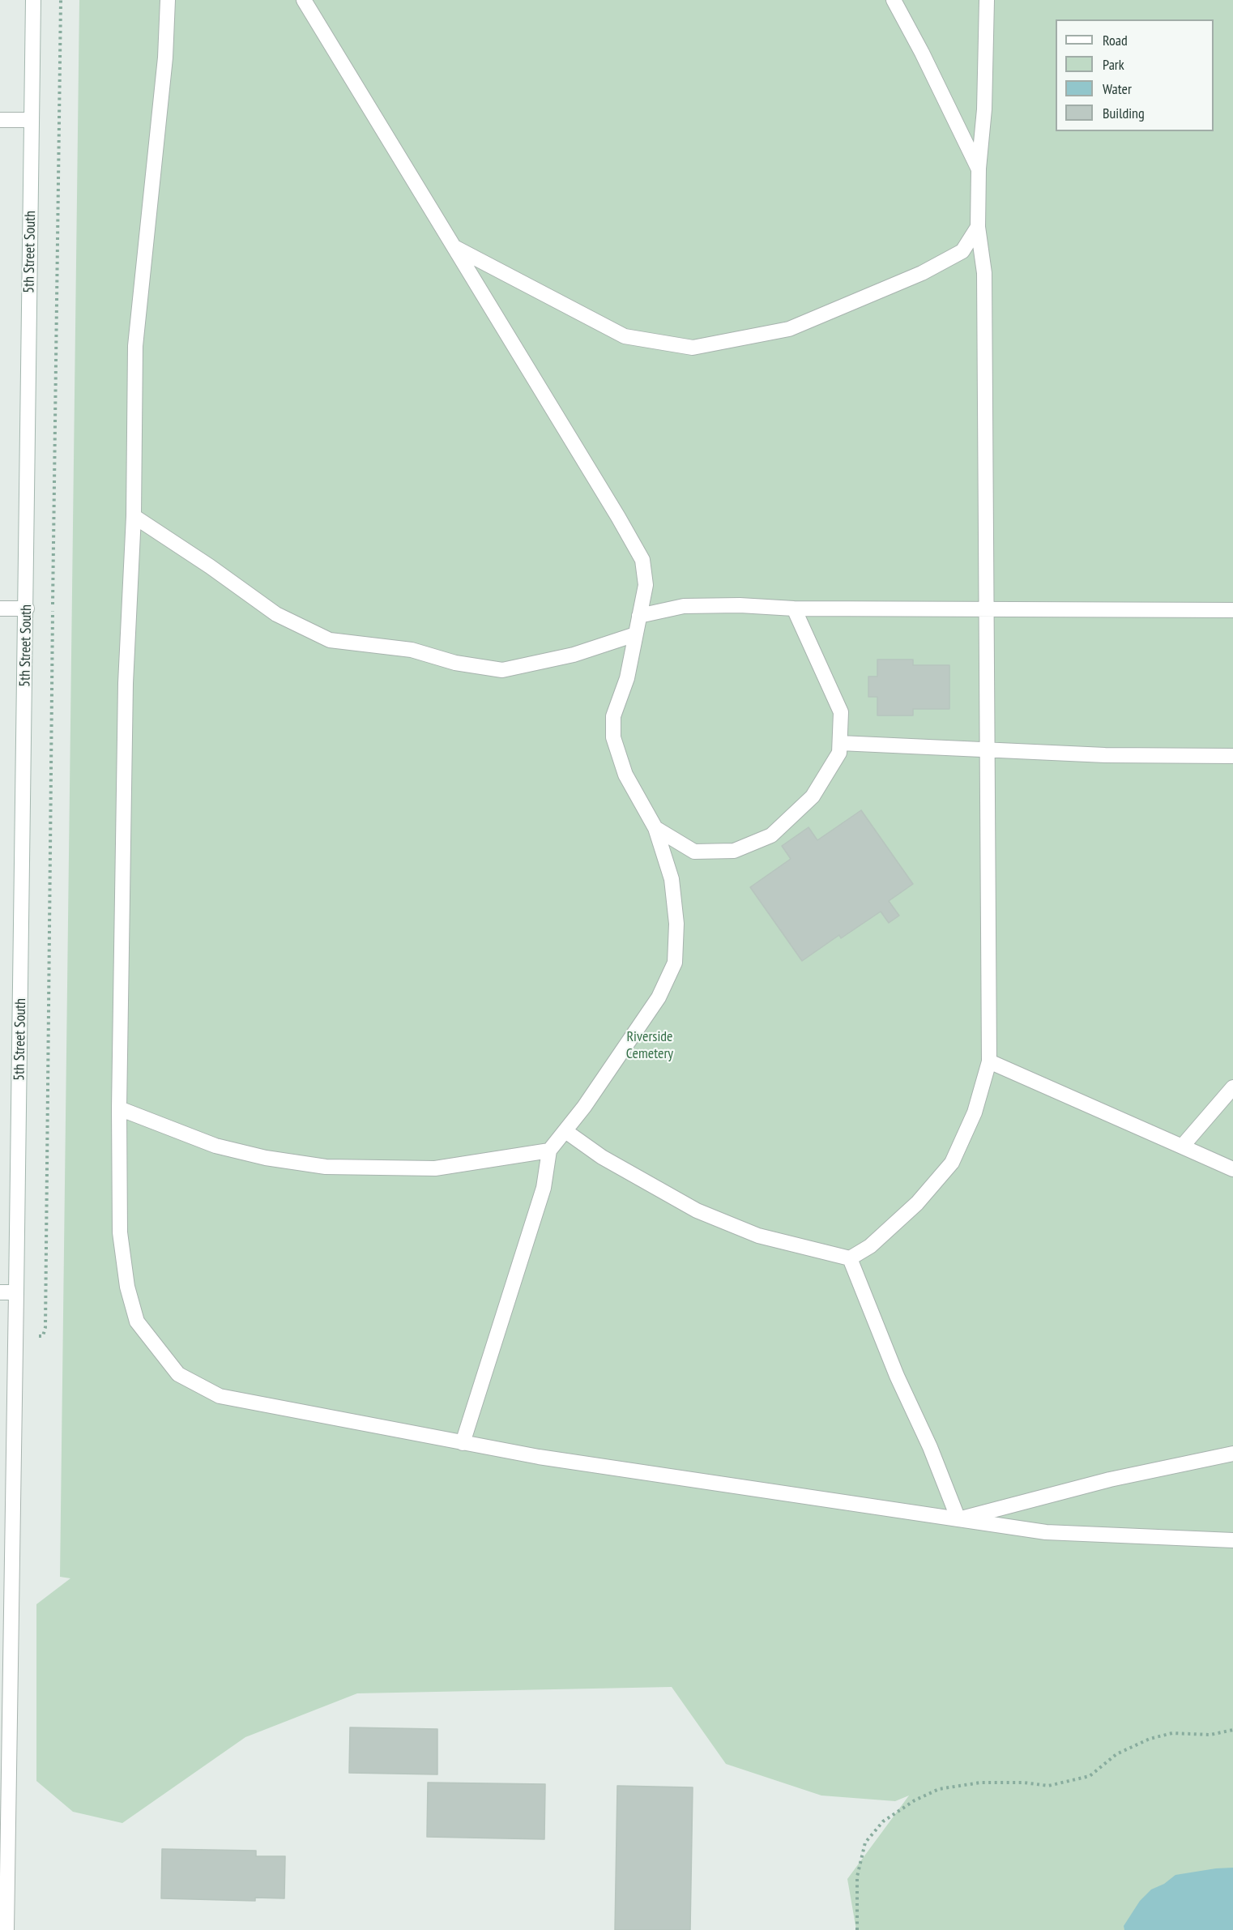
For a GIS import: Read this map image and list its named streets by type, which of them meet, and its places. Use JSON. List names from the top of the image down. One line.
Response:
{"streets":{"street":["5th Street South"]},"parks":["Riverside Cemetery"],"legend":["Road","Park","Water","Building"]}
